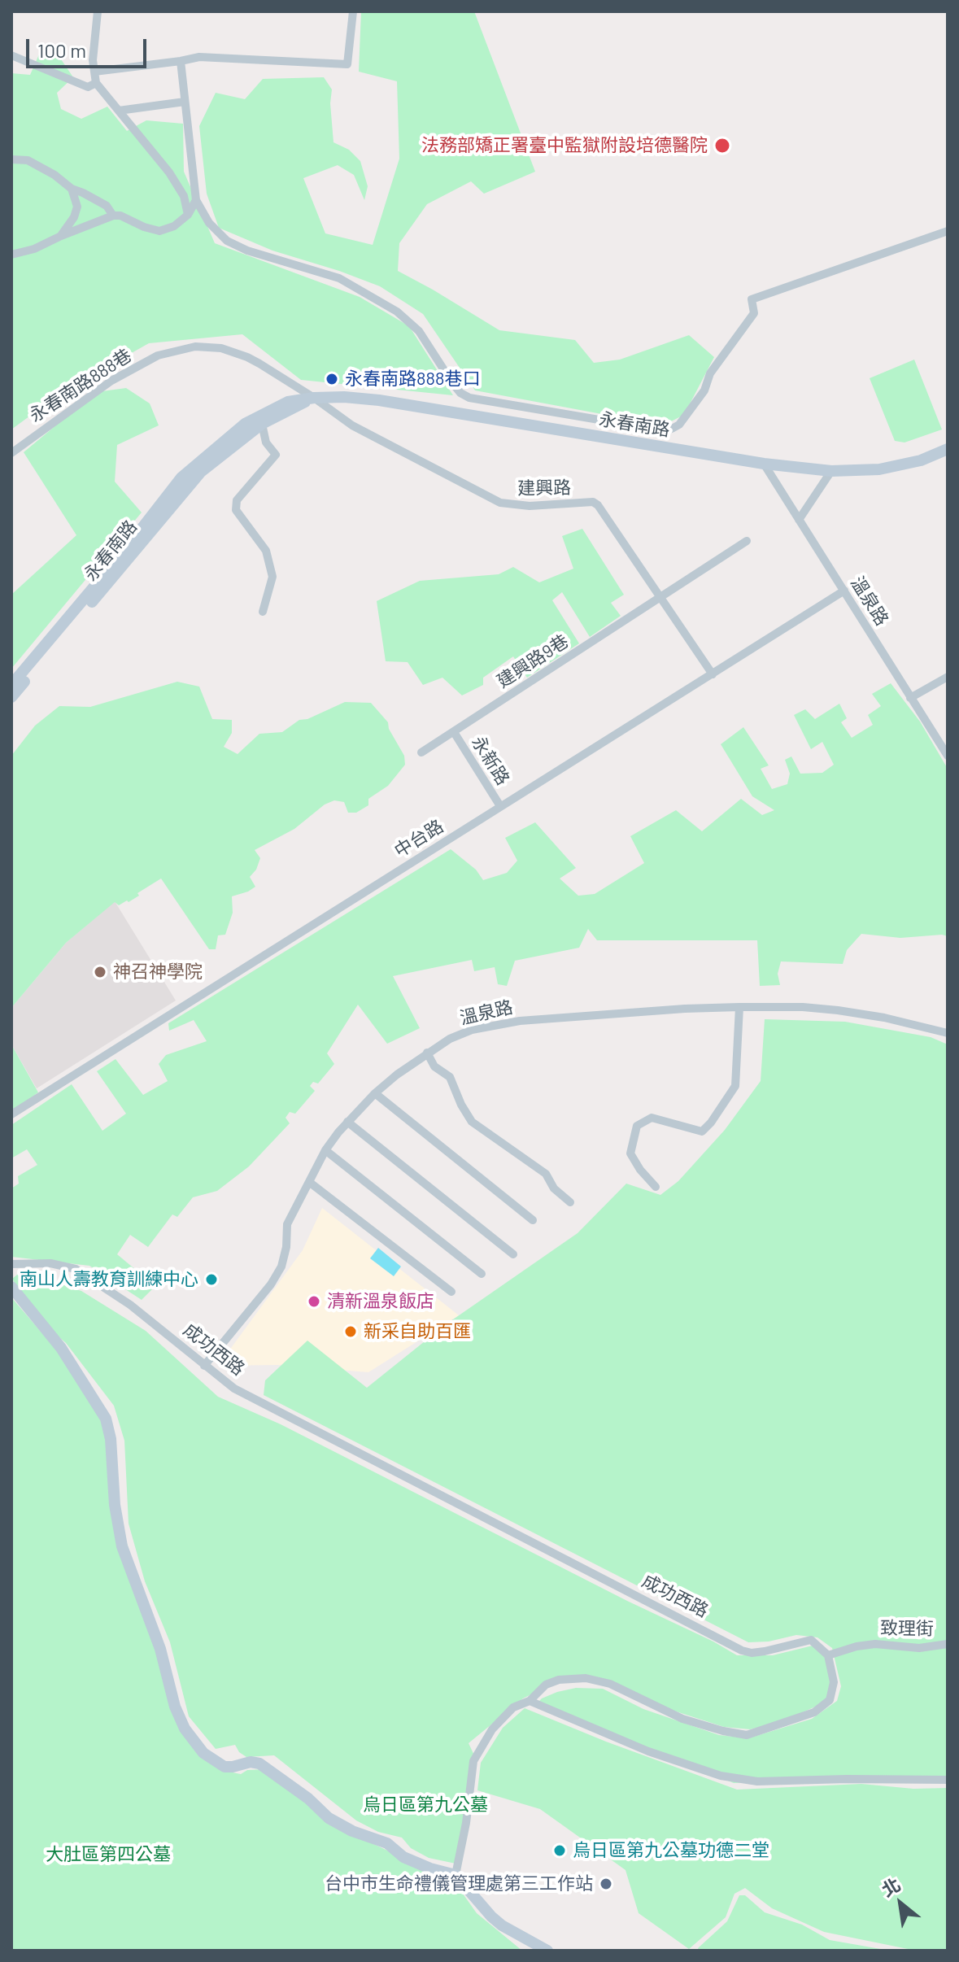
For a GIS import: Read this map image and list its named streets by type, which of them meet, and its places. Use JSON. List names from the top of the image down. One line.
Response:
{"streets":{"street":["永春南路888巷","永春南路","建興路","溫泉路","建興路9巷","永新路","中台路","成功西路","致理街"]},"crossings":[["永春南路888巷","永春南路"],["永春南路888巷","建興路"],["永春南路","建興路"],["永春南路","溫泉路"],["建興路","建興路9巷"],["建興路","中台路"],["溫泉路","中台路"],["溫泉路","成功西路"],["建興路9巷","永新路"],["永新路","中台路"],["成功西路","致理街"]],"parks":["烏日區第九公墓","大肚區第四公墓"],"places":["法務部矯正署臺中監獄附設培德醫院","永春南路888巷口","神召神學院","南山人壽教育訓練中心","清新溫泉飯店","新采自助百匯","烏日區第九公墓功德二堂","台中市生命禮儀管理處第三工作站"],"scale_bar":"100 m","north":"top left"}
